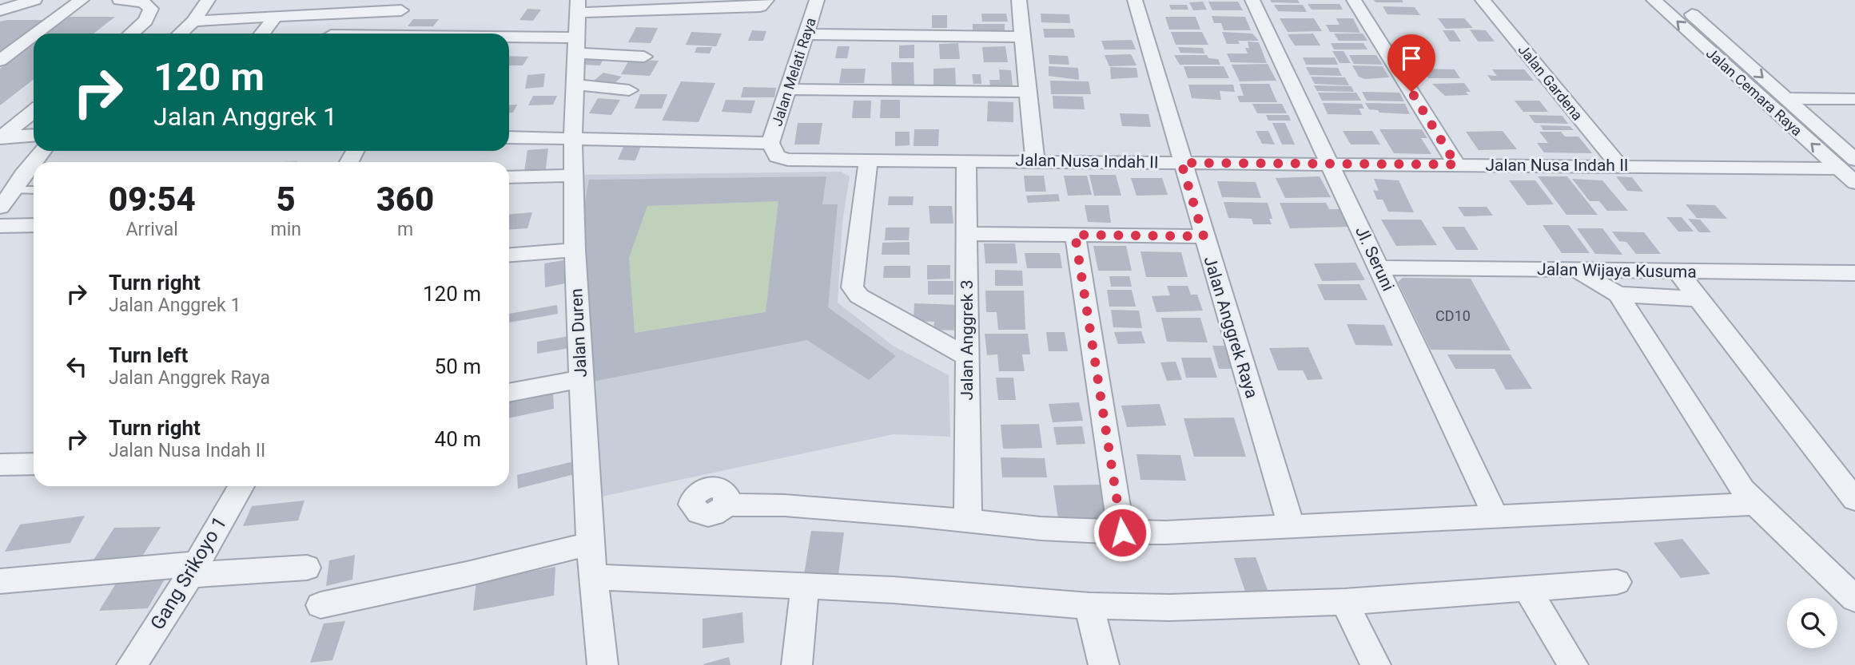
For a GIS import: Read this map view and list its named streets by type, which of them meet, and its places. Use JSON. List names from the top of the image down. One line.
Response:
{"streets":{"street":["Jalan Melati Raya","Jalan Gardena","Jalan Cemara Raya","Jalan Nusa Indah II","Jl. Seruni","Jalan Wijaya Kusuma","Jalan Anggrek Raya","Jalan Duren","Jalan Anggrek 3","Gang Srikoyo 1"]},"crossings":[["Jalan Melati Raya","Jalan Nusa Indah II"],["Jalan Gardena","Jalan Nusa Indah II"],["Jalan Cemara Raya","Jalan Nusa Indah II"],["Jalan Nusa Indah II","Jl. Seruni"],["Jalan Nusa Indah II","Jalan Anggrek Raya"],["Jalan Nusa Indah II","Jalan Anggrek 3"],["Jl. Seruni","Jalan Wijaya Kusuma"]],"house_numbers":["CD10"],"page":{"turn":["120 m","Jalan Anggrek 1"],"eta":["09:54","Arrival","5","min","360","m"],"list":[{"name":"Turn right","note":"Jalan Anggrek 1","value":"120 m"},{"name":"Turn left","note":"Jalan Anggrek Raya","value":"50 m"},{"name":"Turn right","note":"Jalan Nusa Indah II","value":"40 m"}]}}
